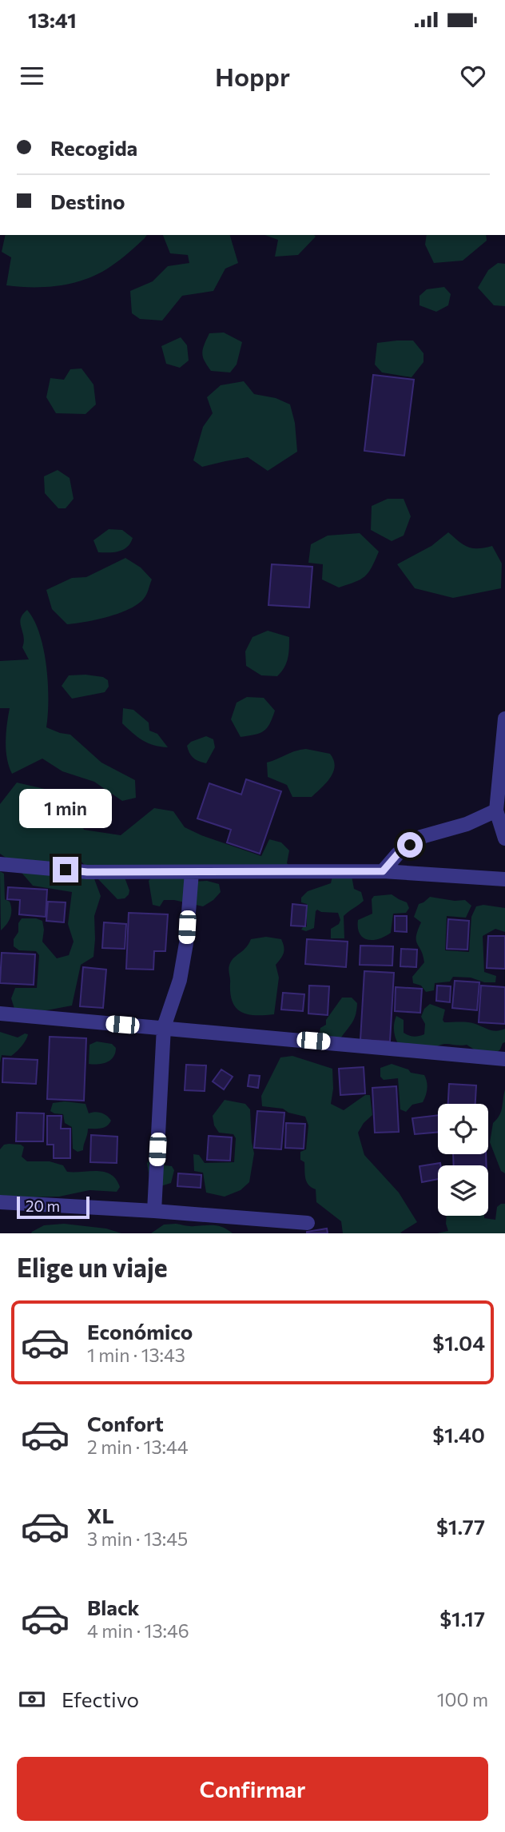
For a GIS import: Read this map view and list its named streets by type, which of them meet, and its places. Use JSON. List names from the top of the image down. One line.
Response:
{"scale_bar":"20 m","page":{"status":"13:41","header":"Hoppr","banner":["Recogida","Destino"],"bubble":"1 min","scale":"20 m","heading":"Elige un viaje","list":[{"name":"Económico","note":"1 min · 13:43","value":"$1.04"},{"name":"Confort","note":"2 min · 13:44","value":"$1.40"},{"name":"XL","note":"3 min · 13:45","value":"$1.77"},{"name":"Black","note":"4 min · 13:46","value":"$1.17"}],"pay":["Efectivo","100 m"],"buttons":"Confirmar"}}
